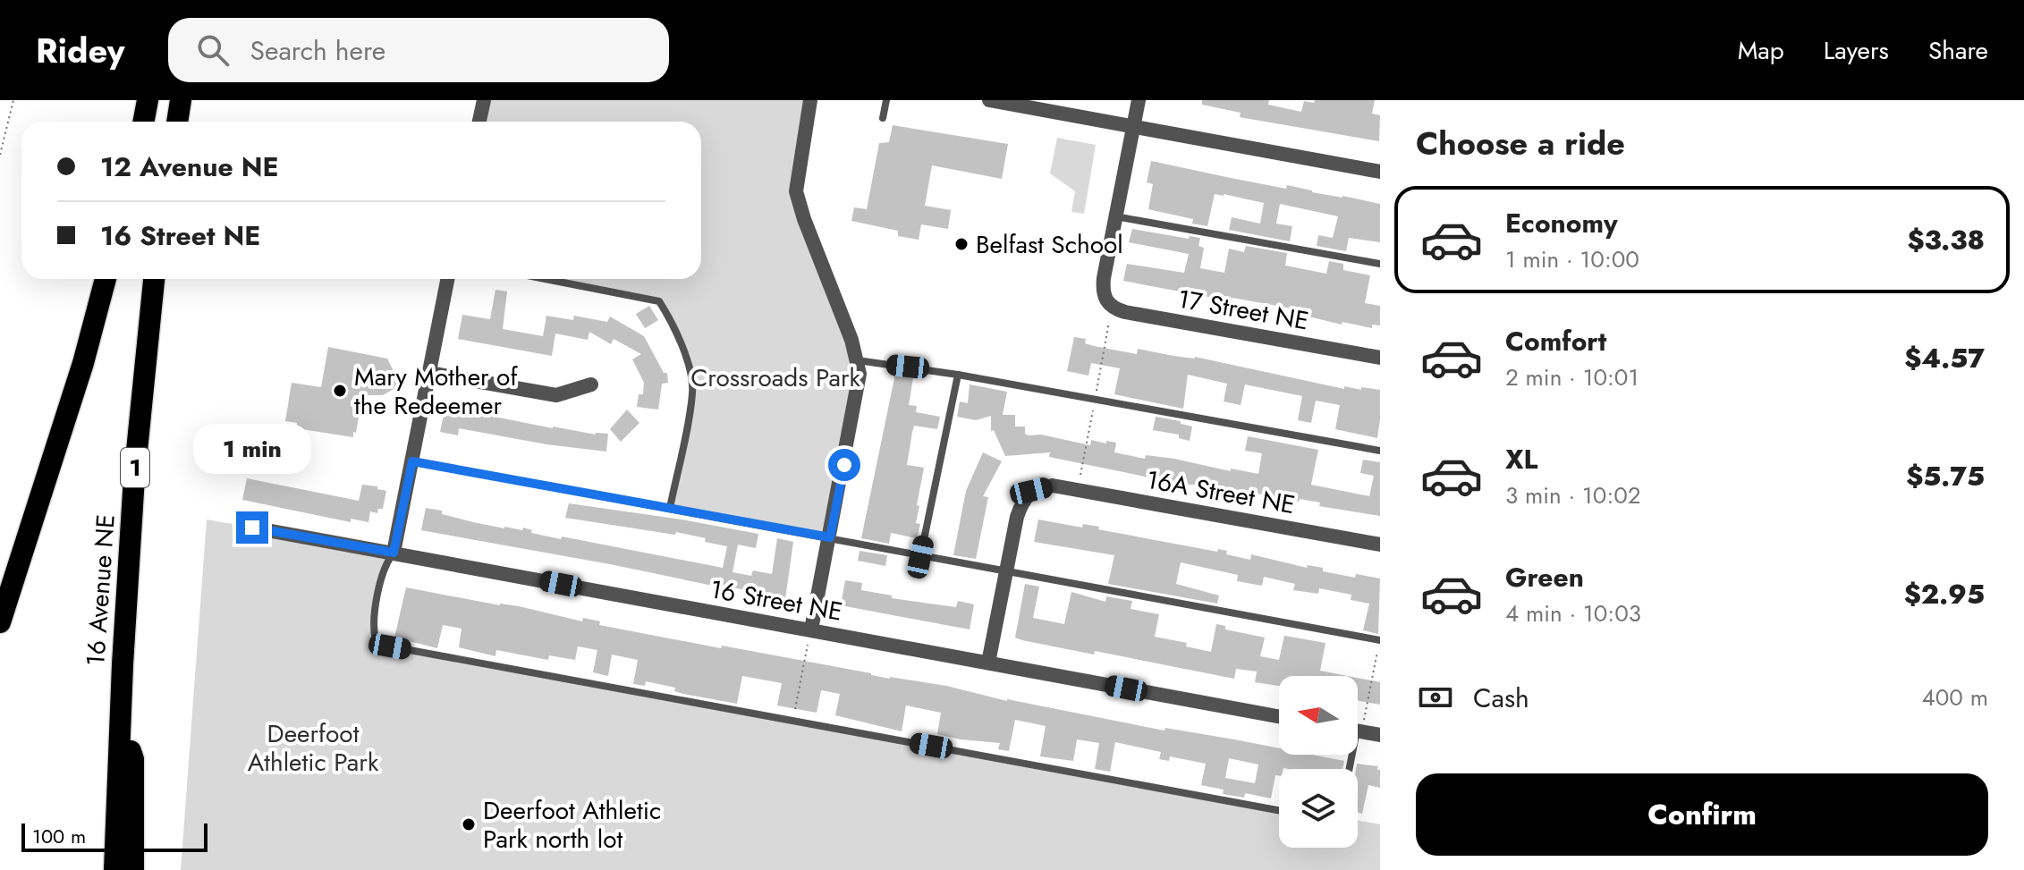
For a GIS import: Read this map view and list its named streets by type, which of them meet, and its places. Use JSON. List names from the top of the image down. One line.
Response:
{"streets":{"highway":["1","16 Avenue NE"],"street":["17 Street NE","16A Street NE","16 Street NE"]},"parks":["Crossroads Park","Deerfoot Athletic Park"],"places":["Belfast School","Mary Mother of the Redeemer","Deerfoot Athletic Park north lot"],"scale_bar":"100 m","north":"left","page":{"header":"Ridey","search":"Search here","nav":["Map","Layers","Share"],"heading":"Choose a ride","banner":["12 Avenue NE","16 Street NE"],"list":[{"name":"Economy","note":"1 min · 10:00","value":"$3.38"},{"name":"Comfort","note":"2 min · 10:01","value":"$4.57"},{"name":"XL","note":"3 min · 10:02","value":"$5.75"},{"name":"Green","note":"4 min · 10:03","value":"$2.95"}],"bubble":"1 min","pay":["Cash","400 m"],"buttons":"Confirm","scale":"100 m"}}
